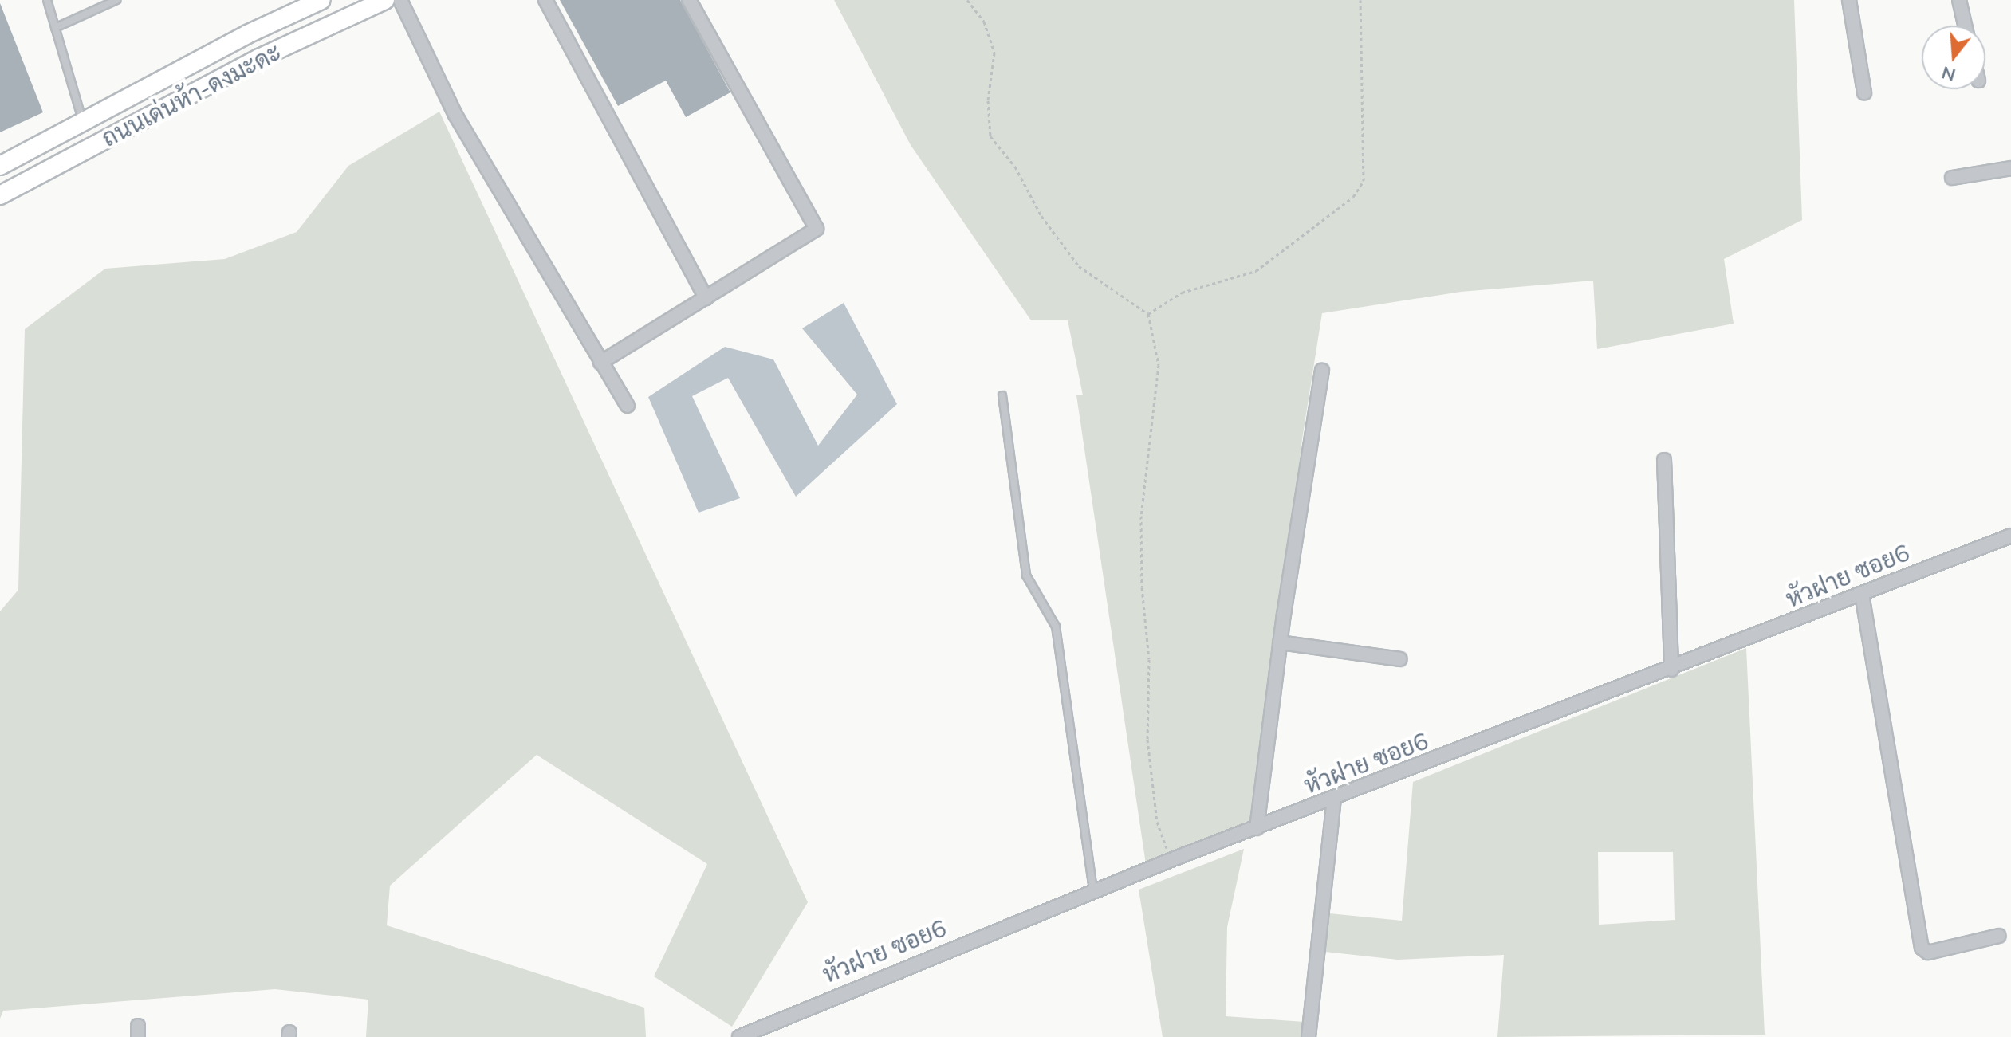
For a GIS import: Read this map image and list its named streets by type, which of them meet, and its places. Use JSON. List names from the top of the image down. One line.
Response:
{"streets":{"main road":["ถนนเด่นห้า-ดงมะดะ"],"street":["หัวฝาย ซอย6"]},"north":"bottom"}
